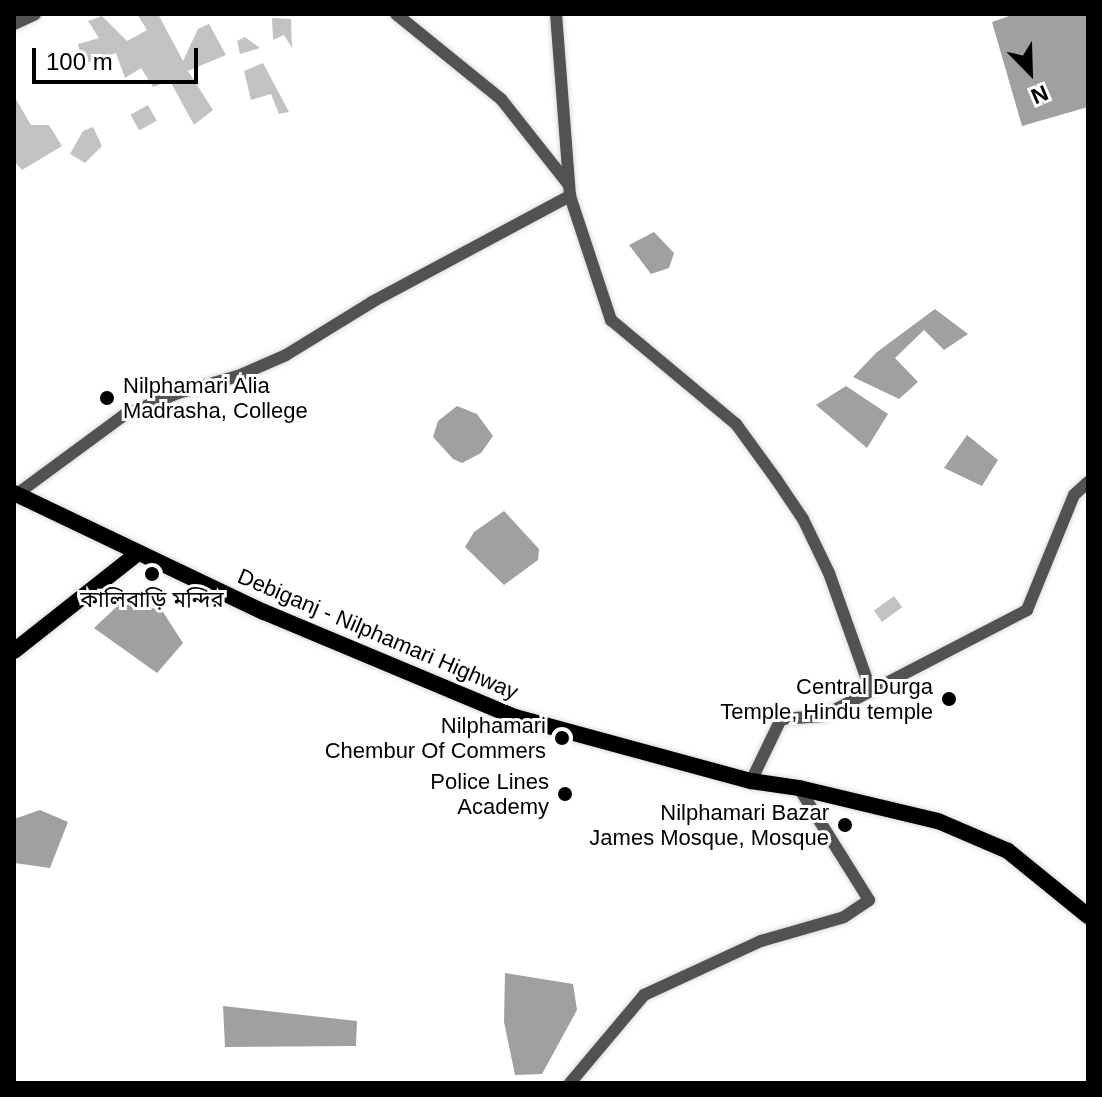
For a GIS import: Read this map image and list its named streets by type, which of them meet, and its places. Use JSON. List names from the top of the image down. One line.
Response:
{"streets":{"main road":["Debiganj - Nilphamari Highway"]},"places":["Nilphamari Alia Madrasha, College","কালিবাড়ি মন্দির","Central Durga Temple, Hindu temple","Nilphamari Chembur Of Commers","Police Lines Academy","Nilphamari Bazar James Mosque, Mosque"],"scale_bar":"100 m","north":"bottom right"}
